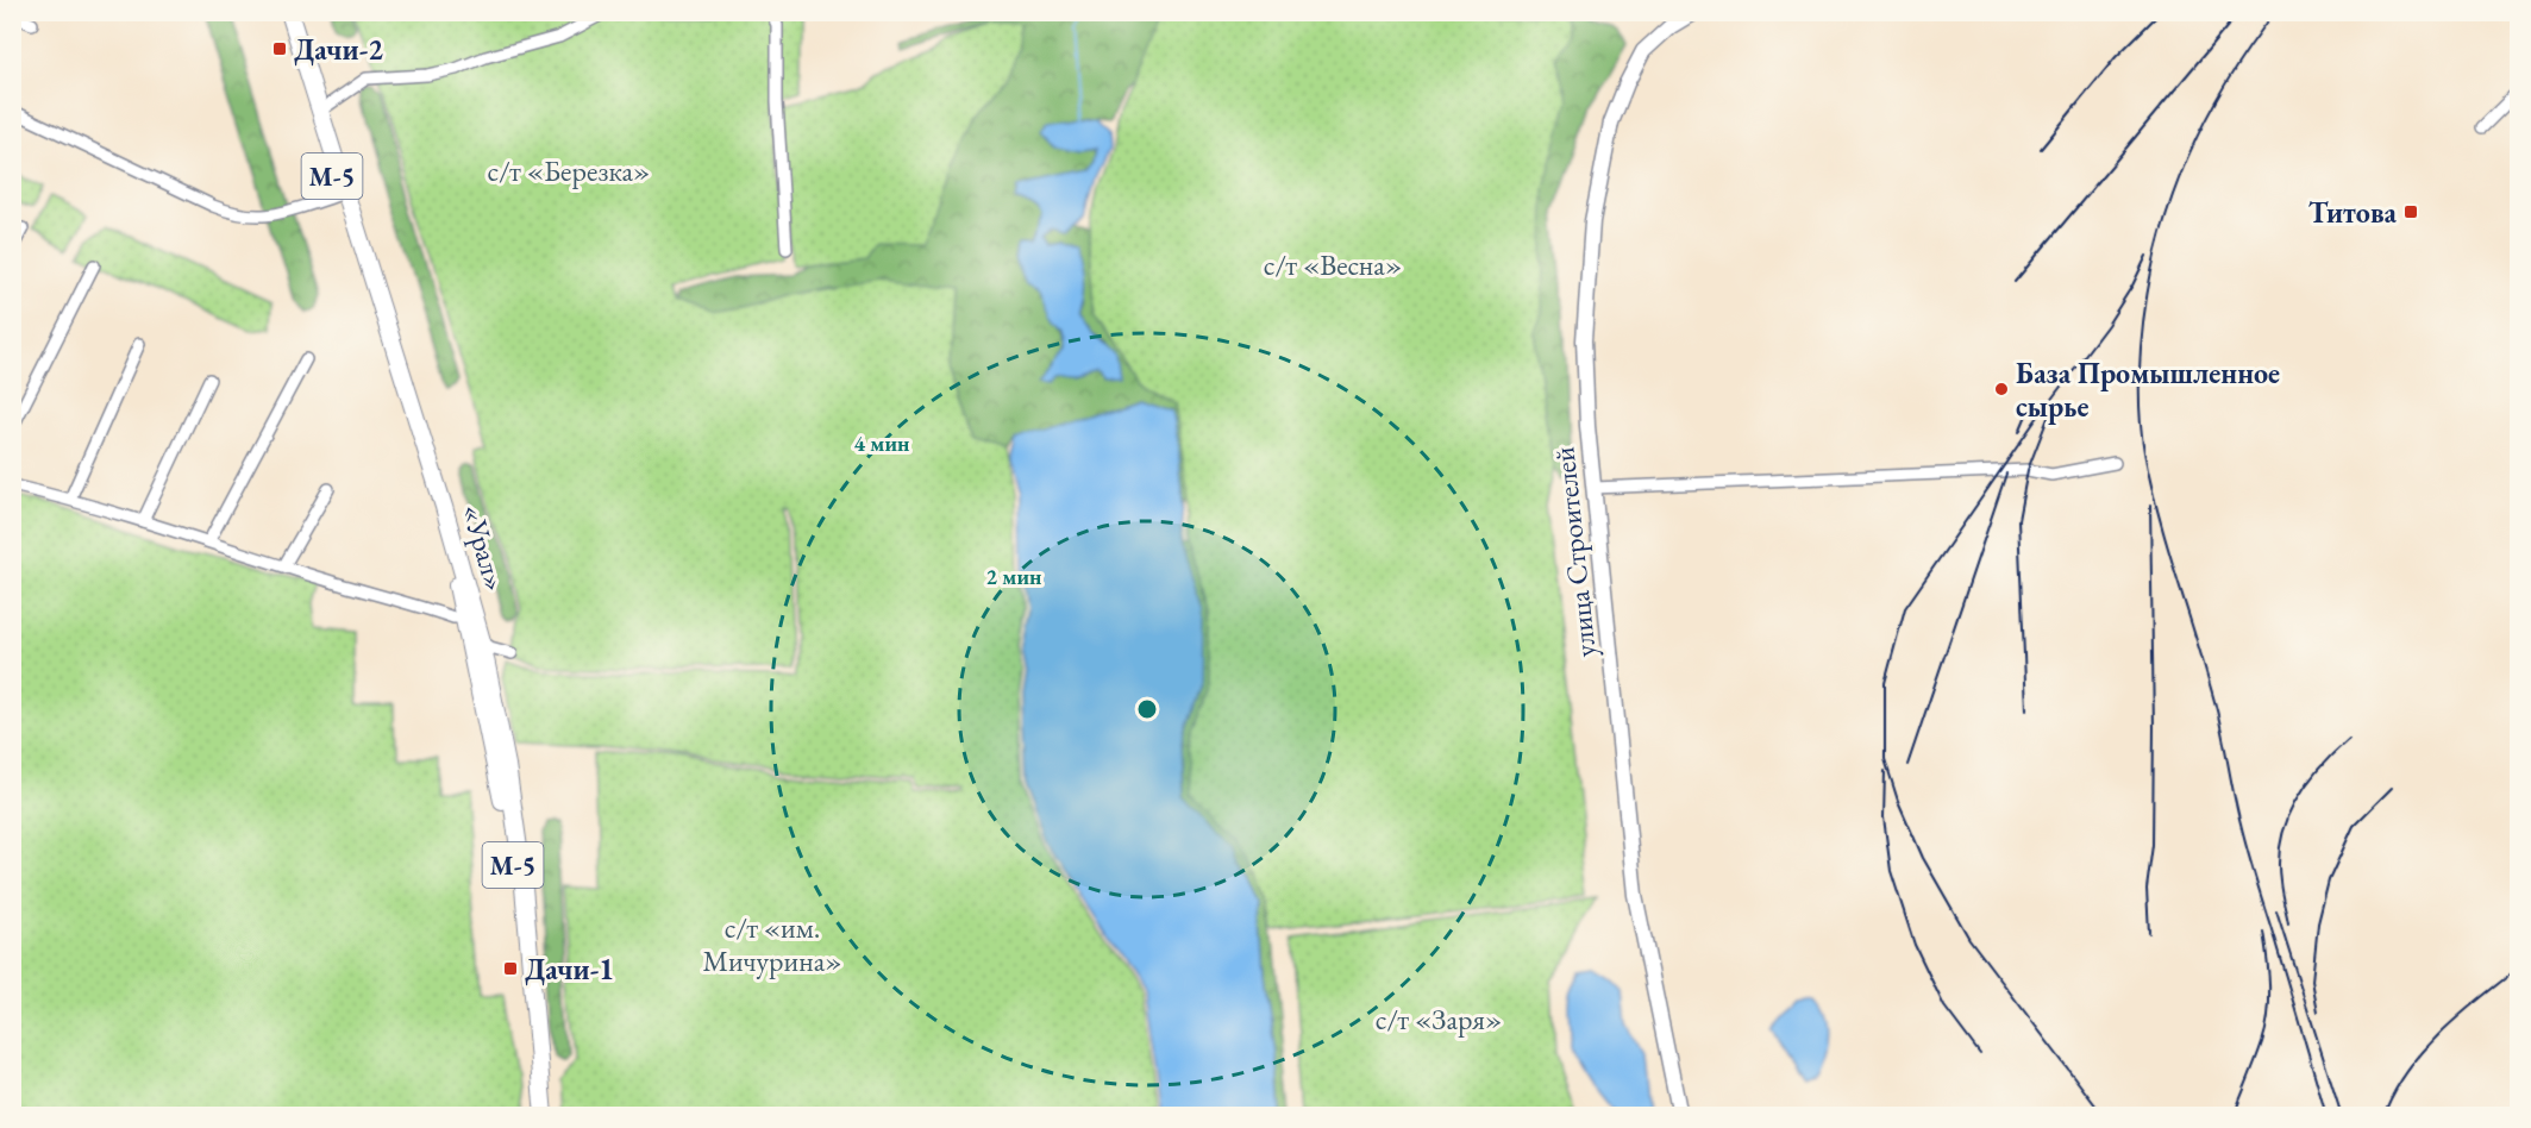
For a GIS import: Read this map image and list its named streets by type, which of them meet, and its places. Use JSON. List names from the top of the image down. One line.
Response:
{"streets":{"highway":["М-5","«Урал»"],"main road":["улица Строителей"]},"parks":["с/т «Березка»","с/т «Весна»","с/т «им. Мичурина»","с/т «Заря»"],"places":{"transit":["Дачи-2","Титова","Дачи-1"],"other":["База Промышленное сырье"]},"rings":["4 мин","2 мин"]}
